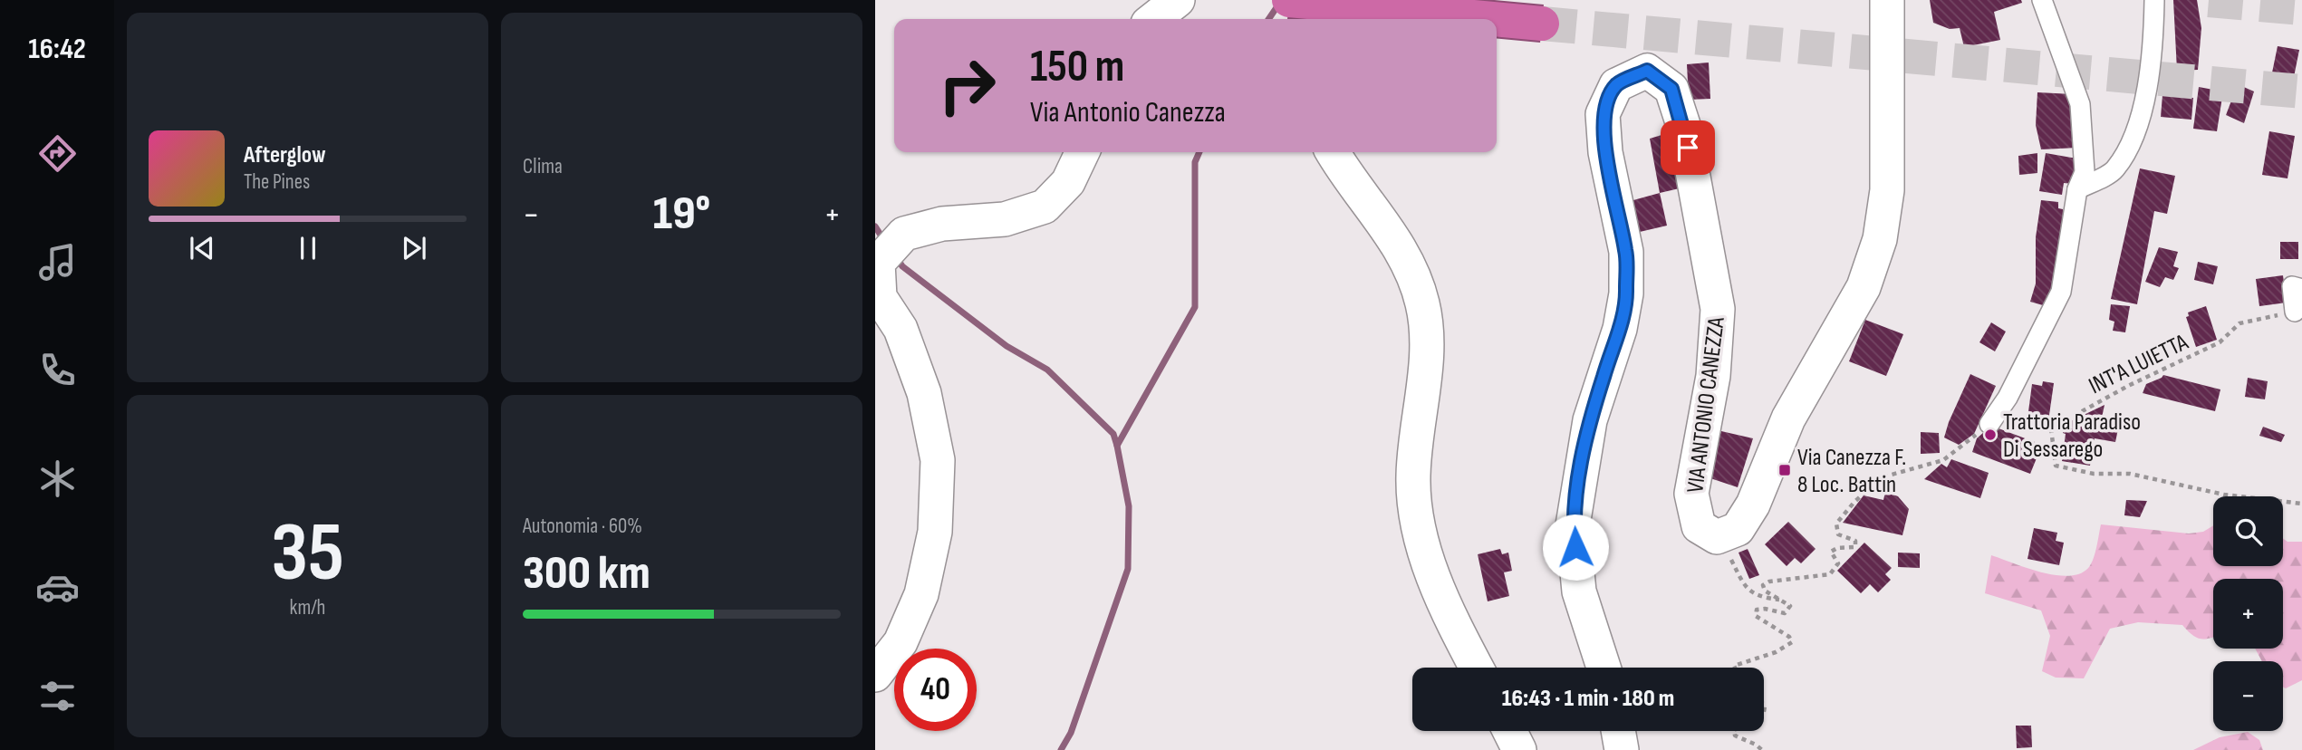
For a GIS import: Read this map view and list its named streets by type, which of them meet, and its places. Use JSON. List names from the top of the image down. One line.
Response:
{"streets":{"street":["VIA ANTONIO CANEZZA"],"path":["INT'A LUIETTA"]},"places":{"other":["Trattoria Paradiso Di Sessarego"],"transit":["Via Canezza F. 8 Loc. Battin"]},"page":{"tabs":"16:42","tile":["Clima",["35","km/h"],["Autonomia · 60%","300 km"]],"turn":["150 m","Via Antonio Canezza"],"song":["Afterglow","The Pines"],"heat":["−","19°","+"],"map_buttons":["+","−"],"limit":"40","trip":"16:43 · 1 min · 180 m"}}
